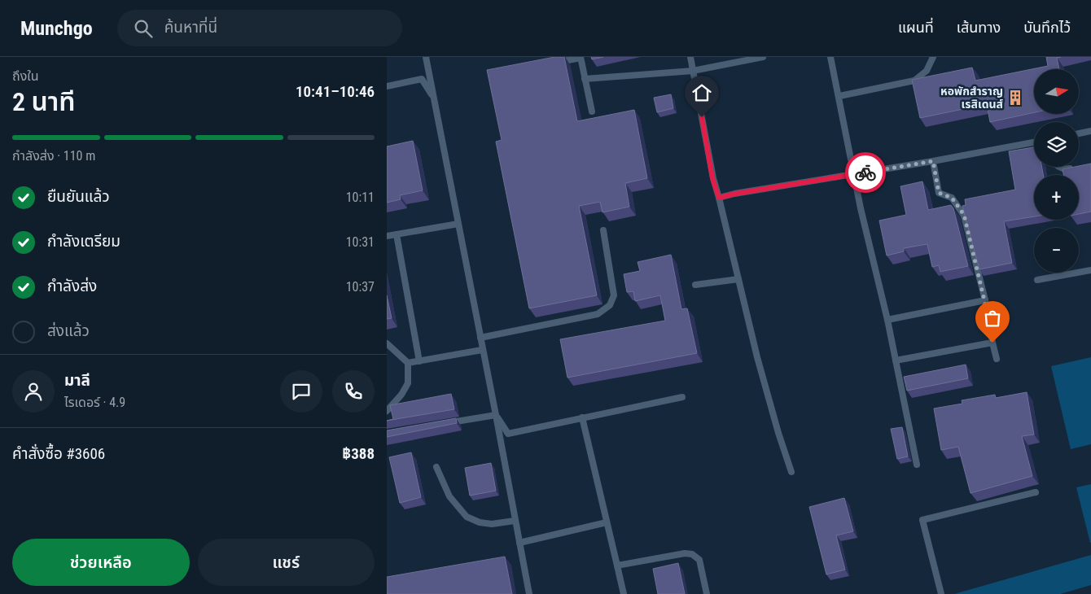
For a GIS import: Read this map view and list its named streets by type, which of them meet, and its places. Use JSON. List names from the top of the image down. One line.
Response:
{"places":{"building":["หอพักสำราญ เรสิเดนส์"]},"north":"right","page":{"header":"Munchgo","search":"ค้นหาที่นี่","nav":["แผนที่","เส้นทาง","บันทึกไว้"],"heading":["2 นาที","ถึงใน","10:41–10:46"],"panel":["มาลี","ไรเดอร์ · 4.9","คำสั่งซื้อ #3606","฿388"],"map_buttons":["+","−"],"bar":"กำลังส่ง · 110 m","list":[["ยืนยันแล้ว","10:11"],["กำลังเตรียม","10:31"],["กำลังส่ง","10:37"],"ส่งแล้ว"],"buttons":["ช่วยเหลือ","แชร์"]}}
